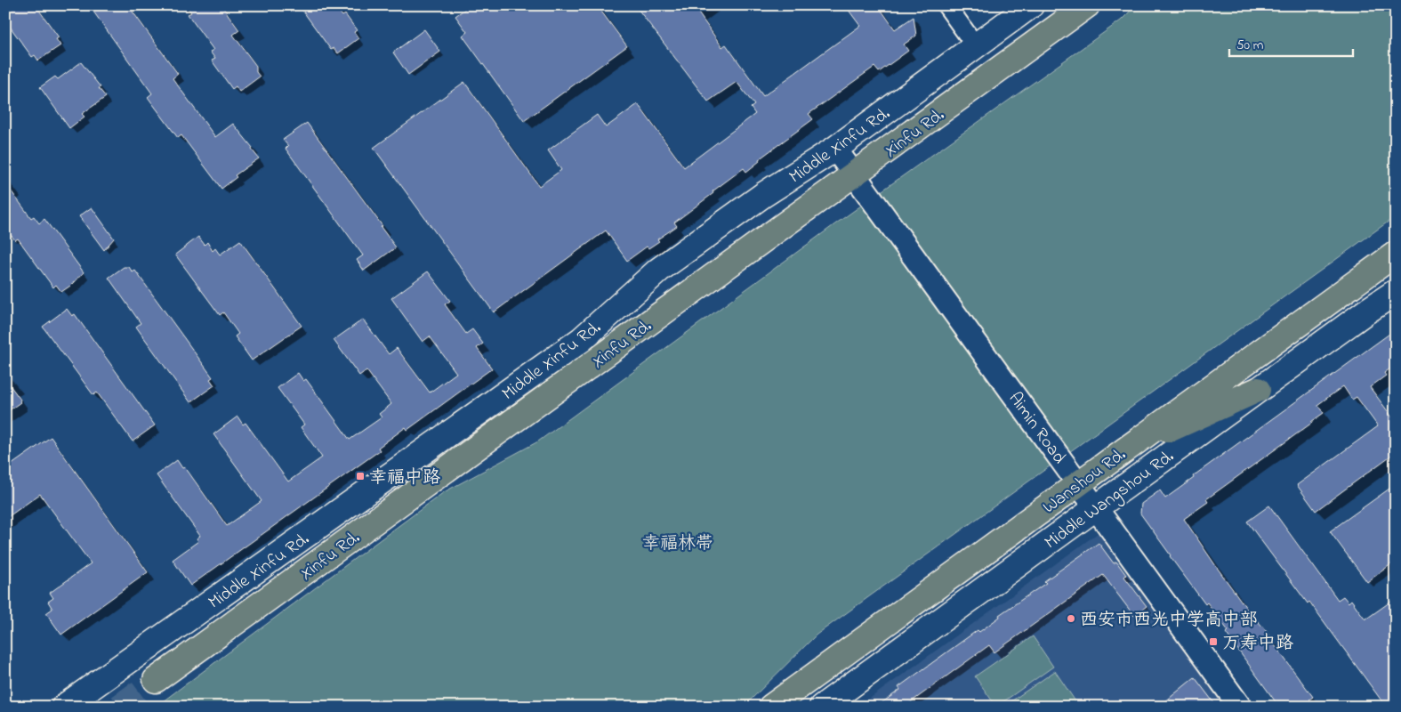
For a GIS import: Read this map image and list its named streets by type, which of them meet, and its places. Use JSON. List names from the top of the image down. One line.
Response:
{"streets":{"main road":["Xinfu Rd.","Middle Xinfu Rd.","Wanshou Rd.","Middle Wangshou Rd."],"street":["Aimin Road"]},"crossings":[["Xinfu Rd.","Aimin Road"],["Middle Xinfu Rd.","Aimin Road"],["Aimin Road","Wanshou Rd."],["Aimin Road","Middle Wangshou Rd."]],"parks":["幸福林带"],"places":{"transit":["幸福中路","万寿中路"],"other":["西安市西光中学高中部"]},"scale_bar":"50 m"}
